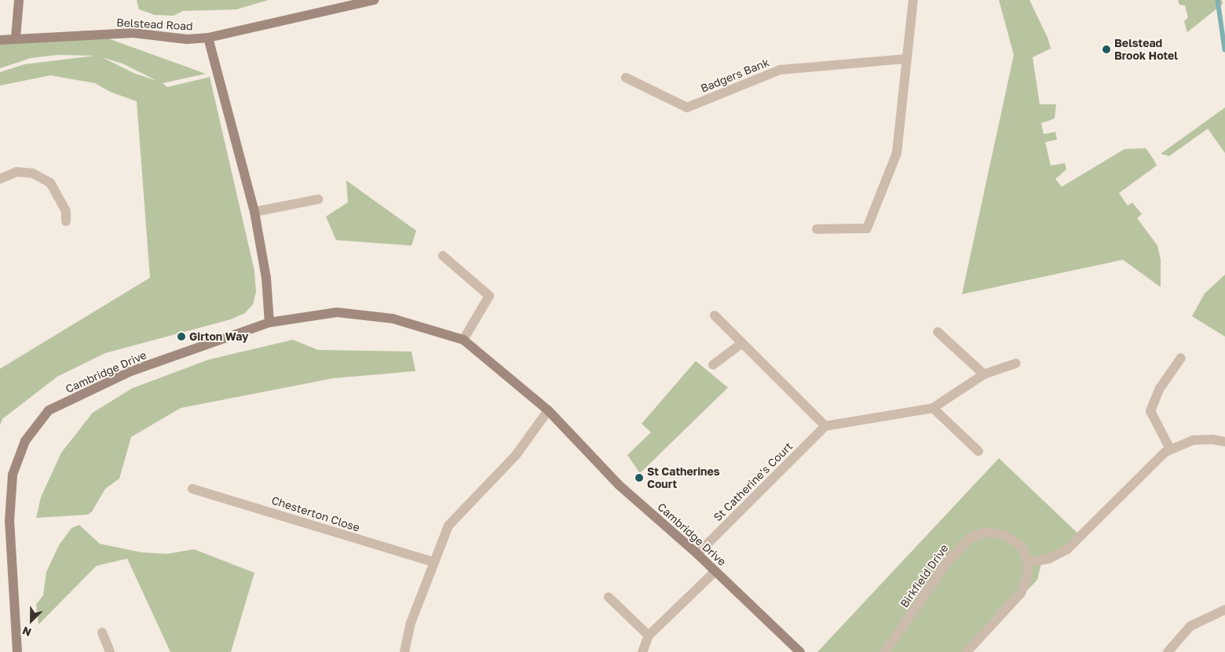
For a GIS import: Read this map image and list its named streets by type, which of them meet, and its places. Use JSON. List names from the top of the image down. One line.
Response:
{"streets":{"street":["Belstead Road","Badgers Bank","Cambridge Drive","St Catherine's Court","Chesterton Close","Birkfield Drive"]},"crossings":[["Cambridge Drive","St Catherine's Court"]],"places":["Belstead Brook Hotel","Girton Way","St Catherines Court"],"north":"bottom left"}
